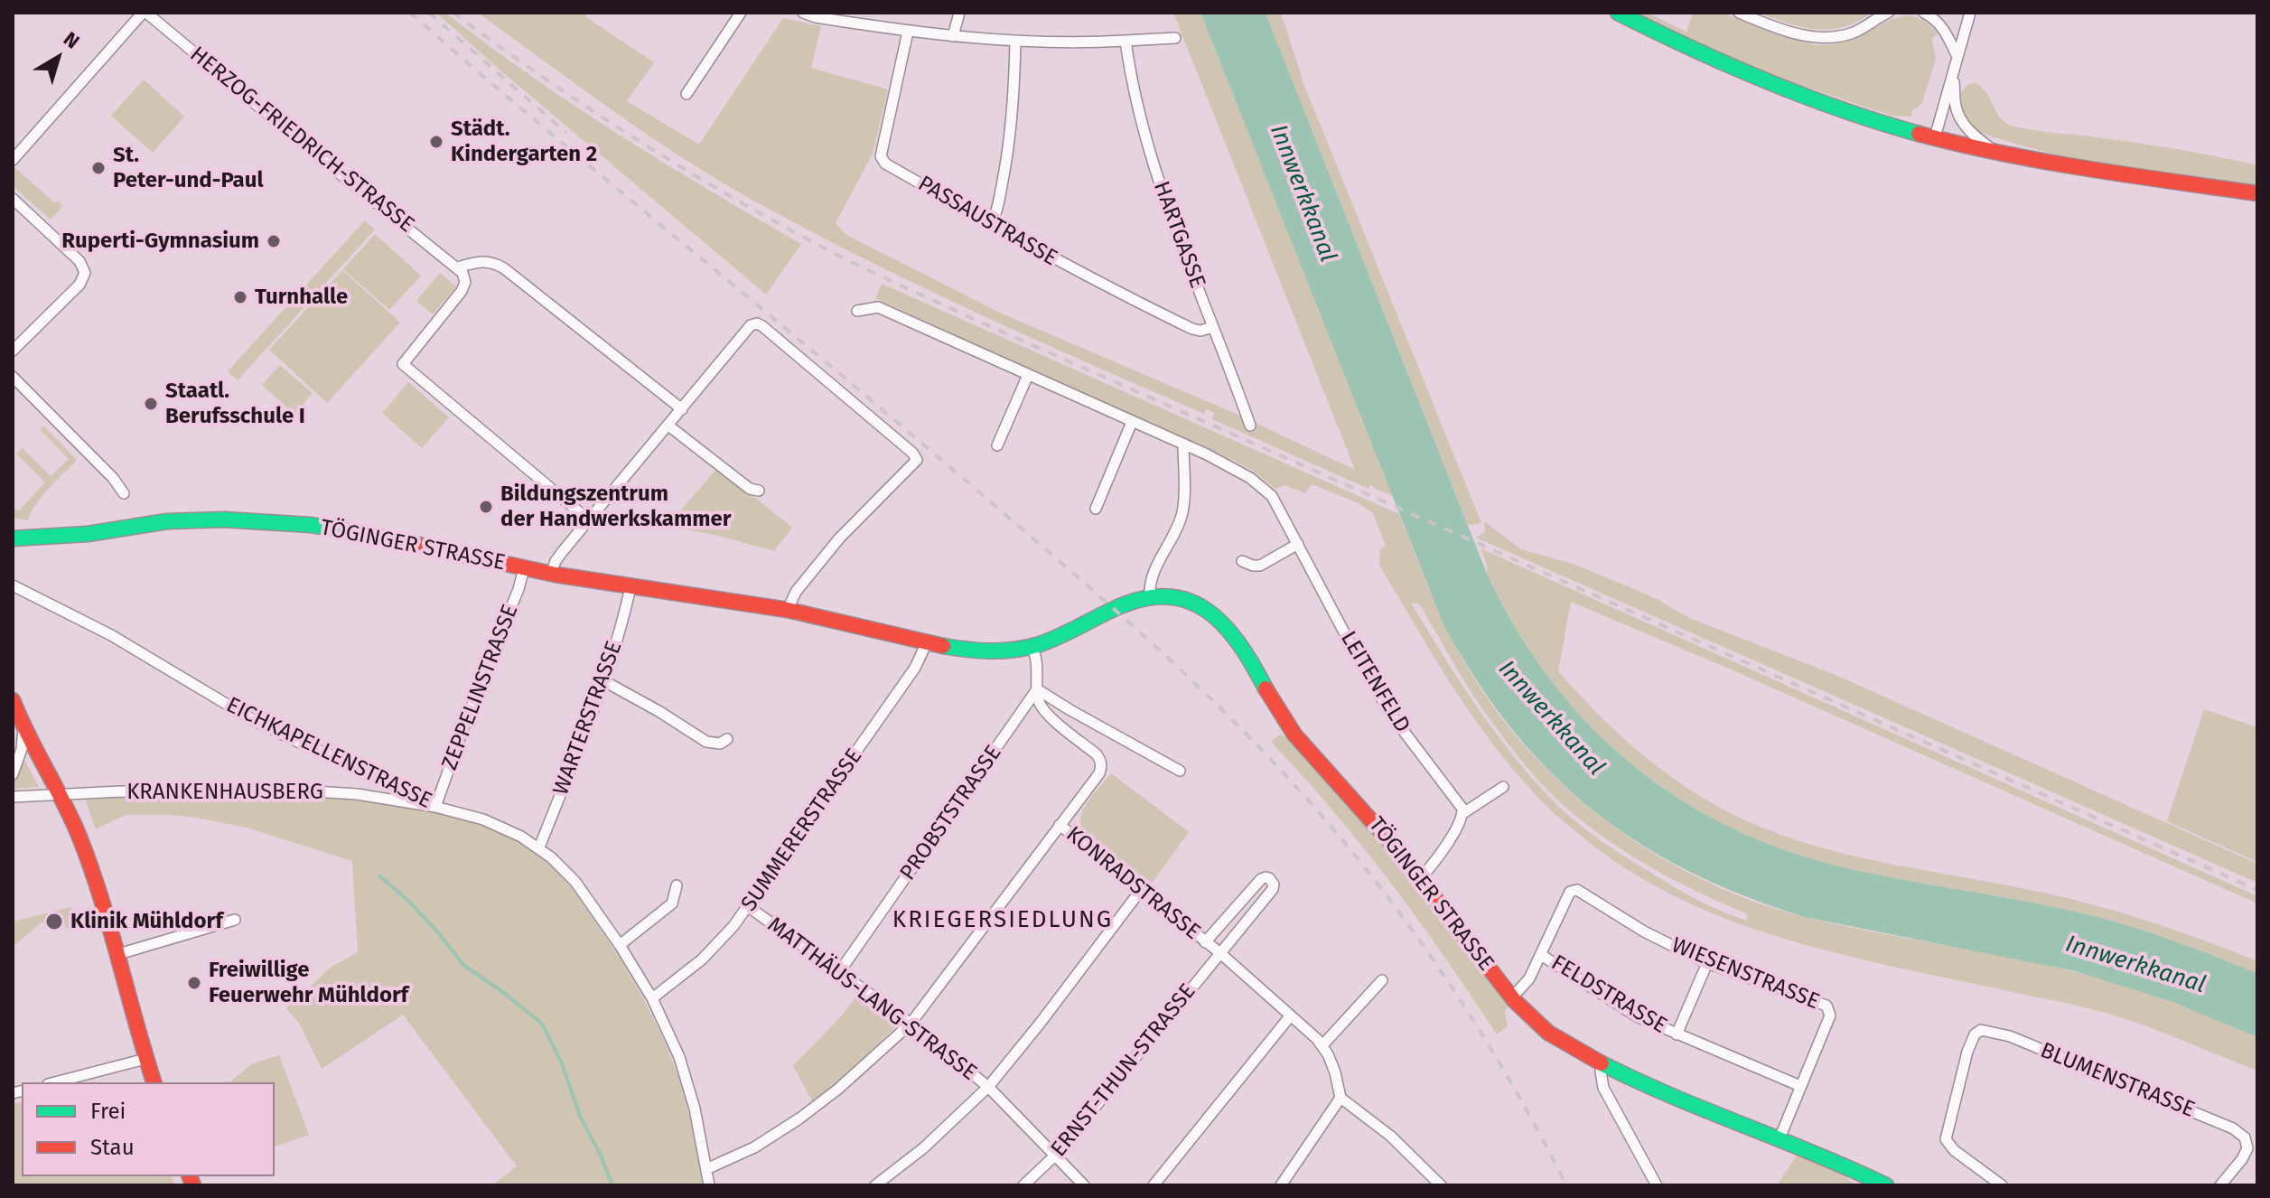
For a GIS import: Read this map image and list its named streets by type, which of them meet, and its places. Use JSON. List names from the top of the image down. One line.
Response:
{"streets":{"street":["HERZOG-FRIEDRICH-STRASSE","PASSAUSTRASSE","HARTGASSE","TÖGINGER STRASSE","LEITENFELD","ZEPPELINSTRASSE","WARTERSTRASSE","EICHKAPELLENSTRASSE","KRANKENHAUSBERG","PROBSTSTRASSE","SUMMERERSTRASSE","KONRADSTRASSE","WIESENSTRASSE","FELDSTRASSE","MATTHÄUS-LANG-STRASSE","ERNST-THUN-STRASSE","BLUMENSTRASSE"]},"crossings":[["PASSAUSTRASSE","HARTGASSE"],["TÖGINGER STRASSE","ZEPPELINSTRASSE"],["TÖGINGER STRASSE","WARTERSTRASSE"],["TÖGINGER STRASSE","SUMMERERSTRASSE"],["TÖGINGER STRASSE","WIESENSTRASSE"],["ZEPPELINSTRASSE","EICHKAPELLENSTRASSE"],["ZEPPELINSTRASSE","KRANKENHAUSBERG"],["WARTERSTRASSE","EICHKAPELLENSTRASSE"],["EICHKAPELLENSTRASSE","KRANKENHAUSBERG"],["EICHKAPELLENSTRASSE","SUMMERERSTRASSE"],["PROBSTSTRASSE","MATTHÄUS-LANG-STRASSE"],["SUMMERERSTRASSE","MATTHÄUS-LANG-STRASSE"],["KONRADSTRASSE","ERNST-THUN-STRASSE"],["WIESENSTRASSE","FELDSTRASSE"],["MATTHÄUS-LANG-STRASSE","ERNST-THUN-STRASSE"]],"districts":["KRIEGERSIEDLUNG"],"water":["Innwerkkanal"],"places":["Städt. Kindergarten 2","St. Peter-und-Paul","Ruperti-Gymnasium","Turnhalle","Staatl. Berufsschule I","Bildungszentrum der Handwerkskammer","Klinik Mühldorf","Freiwillige Feuerwehr Mühldorf"],"legend":["Frei","Stau"],"north":"top right"}
